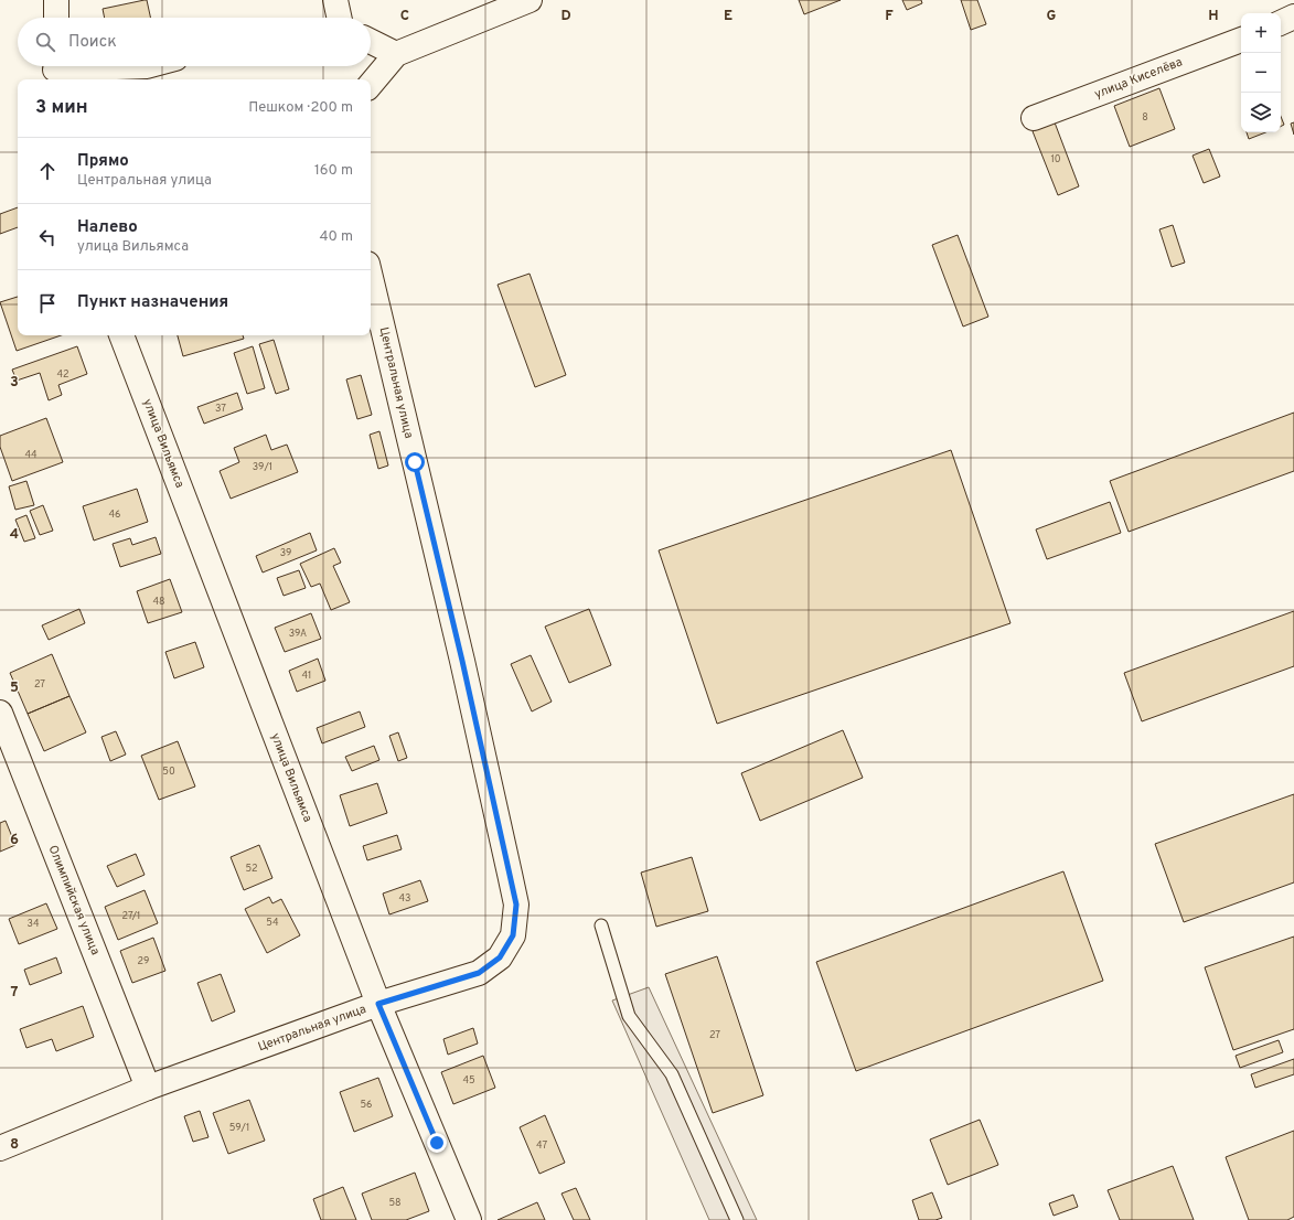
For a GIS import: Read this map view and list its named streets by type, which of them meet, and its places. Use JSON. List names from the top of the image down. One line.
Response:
{"streets":{"street":["улица Киселёва","Центральная улица","улица Вильямса","Олимпийская улица"]},"crossings":[["Центральная улица","улица Вильямса"],["Центральная улица","Олимпийская улица"]],"house_numbers":["8","10","42","37","44","39/1","46","39","48","39А","41","27","50","52","43","27/1","54","34","29","27","45","56","59/1","47","58"],"page":{"map_buttons":["+","−"],"search":"Поиск","heading":["3 мин","Пешком · 200 m"],"list":[["Прямо","Центральная улица","160 m"],["Налево","улица Вильямса","40 m"],"Пункт назначения"]},"grid":{"columns":["C","D","E","F","G","H"],"rows":["3","4","5","6","7","8"]}}
